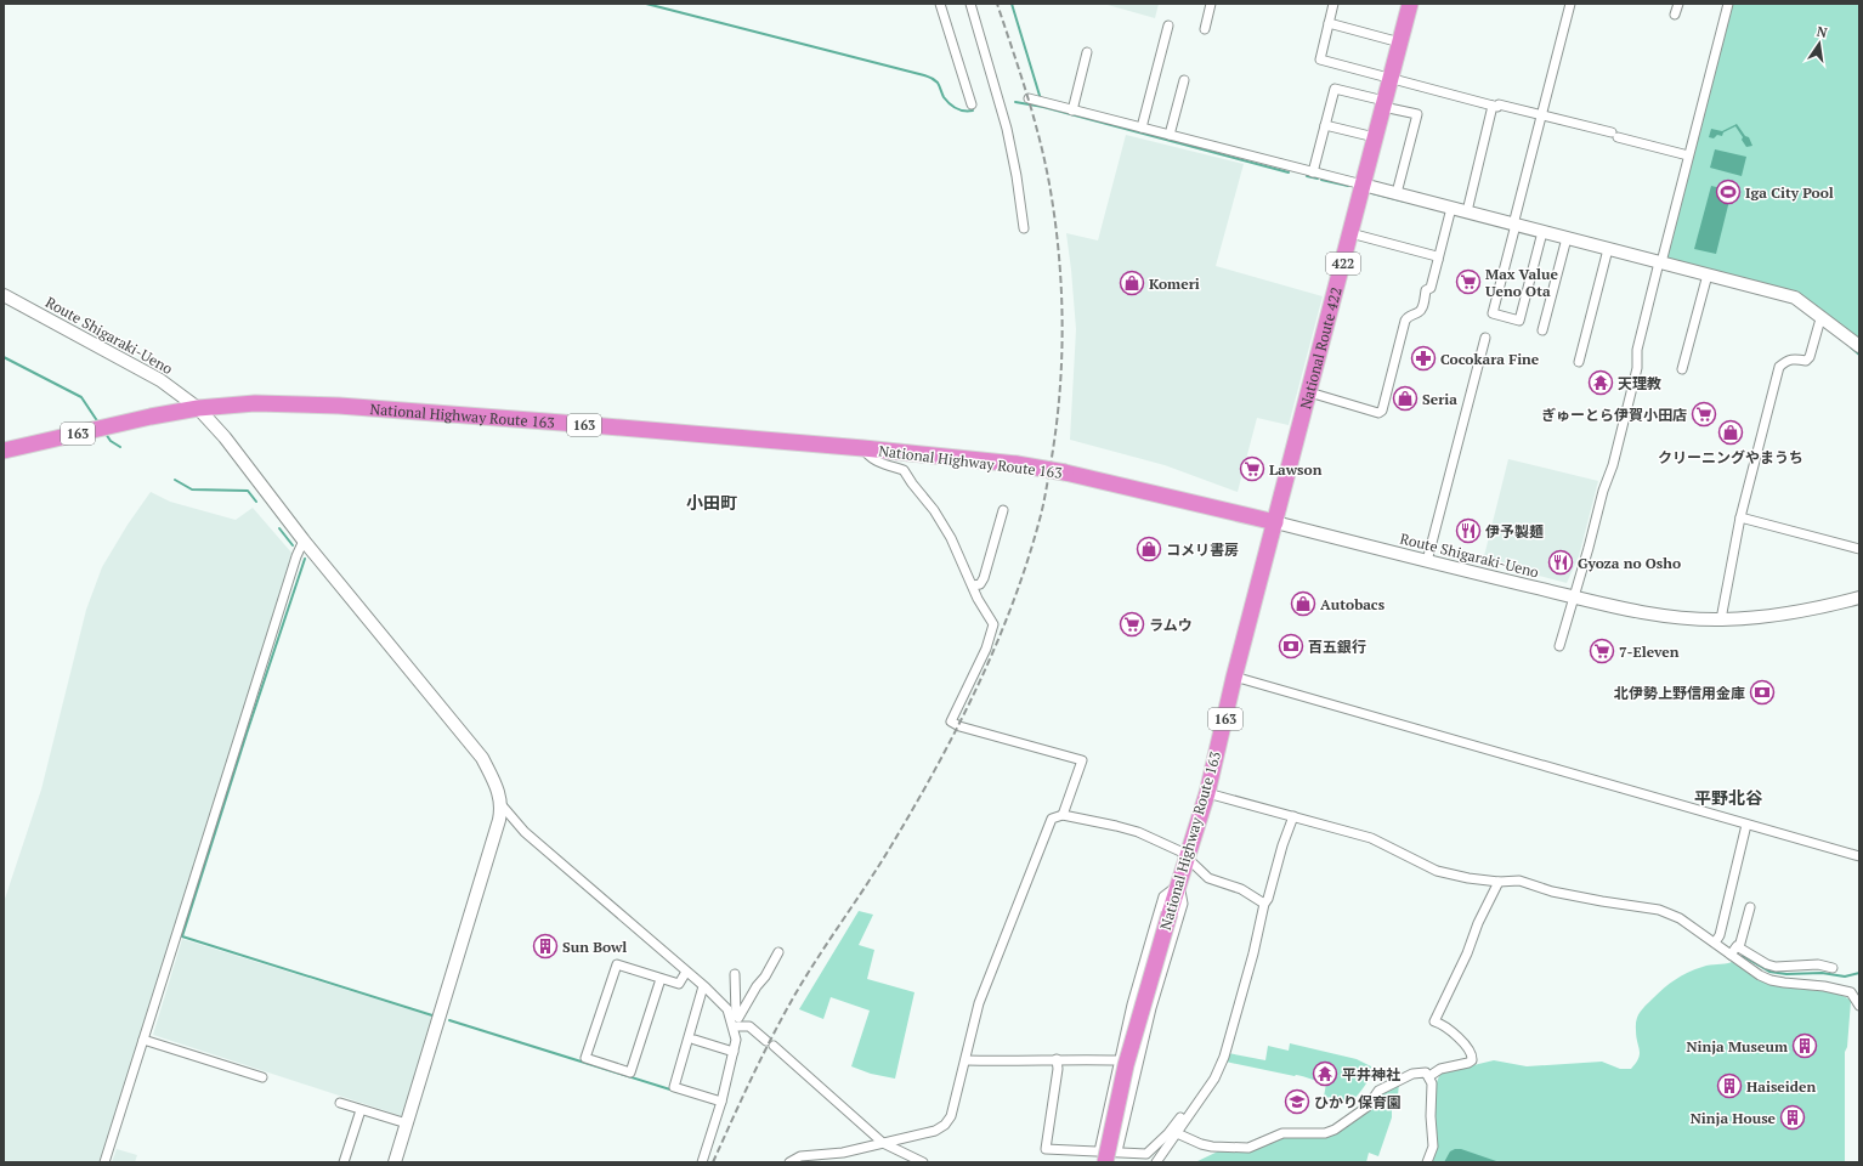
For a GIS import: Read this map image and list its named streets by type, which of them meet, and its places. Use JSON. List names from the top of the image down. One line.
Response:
{"streets":{"highway":["422","National Route 422","National Highway Route 163","163"],"street":["Route Shigaraki-Ueno"]},"crossings":[["Route Shigaraki-Ueno","National Route 422"],["Route Shigaraki-Ueno","National Highway Route 163"],["National Route 422","National Highway Route 163"]],"districts":["小田町","平野北谷"],"places":{"sports":["Iga City Pool"],"supermarket":["Max Value Ueno Ota","ぎゅーとら伊賀小田店","Lawson","ラムウ","7-Eleven"],"shop":["Komeri","Seria","クリーニングやまうち","コメリ書房","Autobacs"],"pharmacy":["Cocokara Fine"],"temple":["天理教","平井神社"],"restaurant":["伊予製麺","Gyoza no Osho"],"bank":["百五銀行","北伊勢上野信用金庫"],"building":["Sun Bowl","Ninja Museum","Haiseiden","Ninja House"],"school or university":["ひかり保育園"]},"north":"top"}
